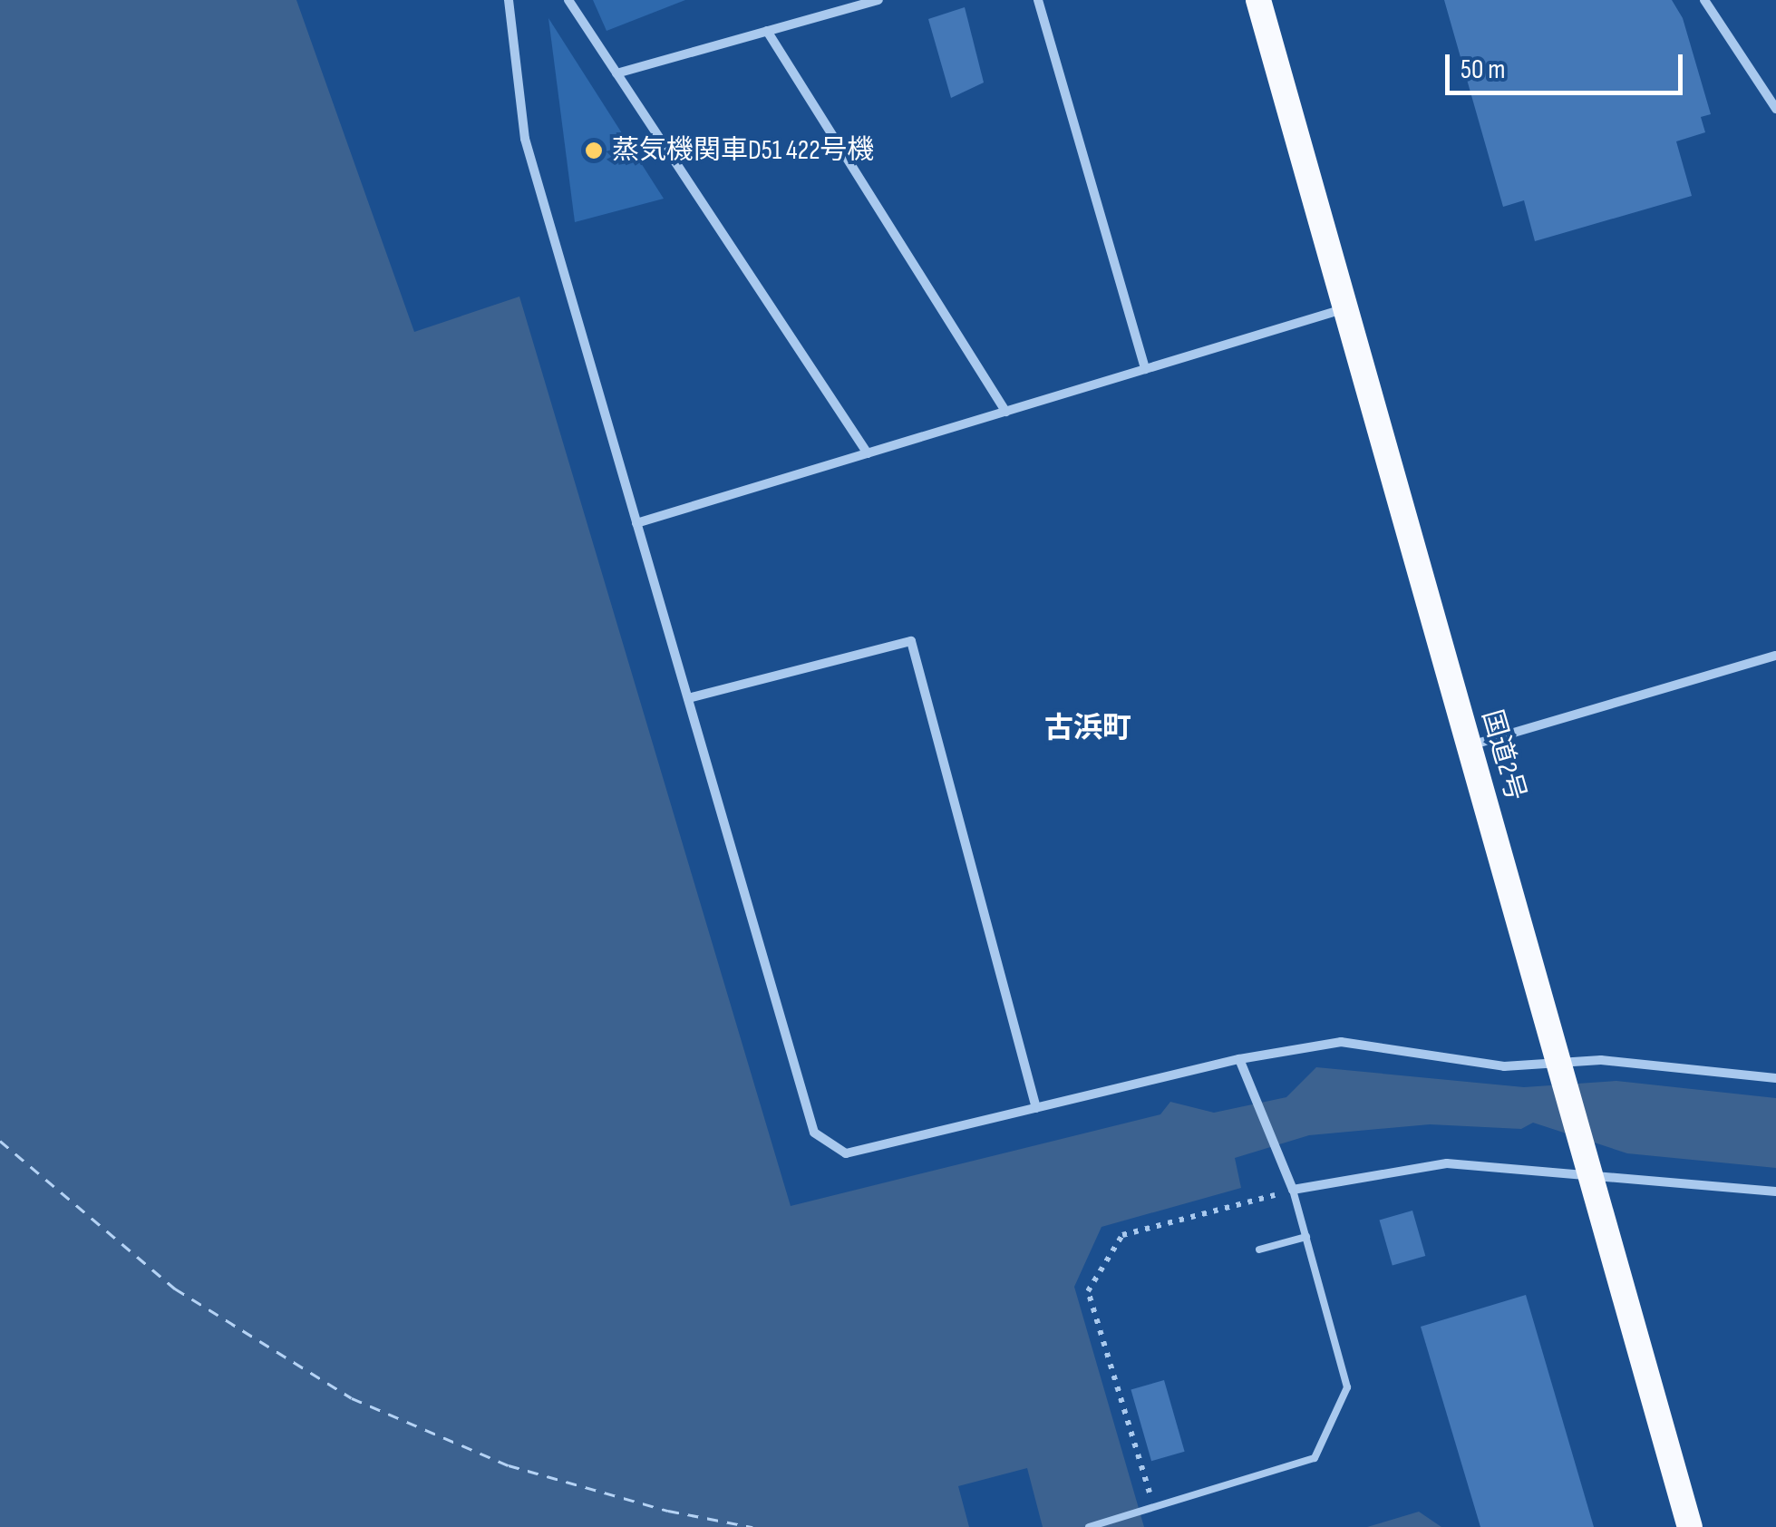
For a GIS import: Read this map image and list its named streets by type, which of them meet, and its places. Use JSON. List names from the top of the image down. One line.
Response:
{"streets":{"highway":["国道2号"]},"districts":["古浜町"],"places":["蒸気機関車D51 422号機"],"scale_bar":"50 m"}
